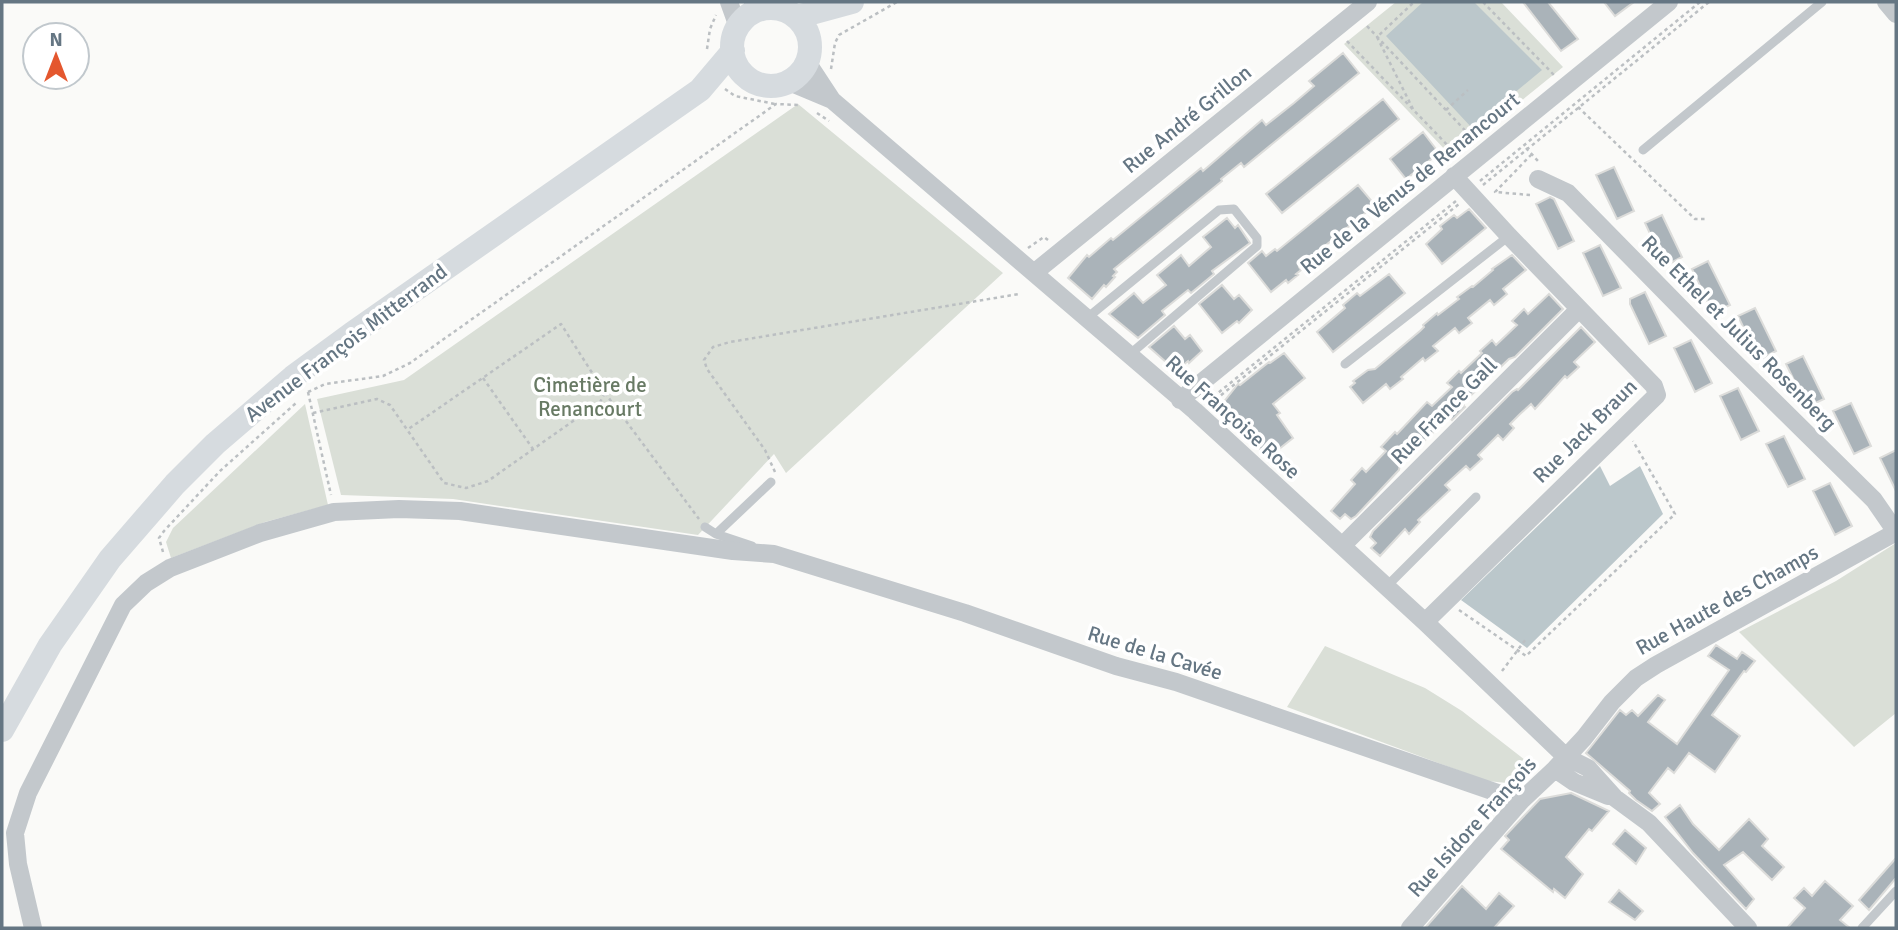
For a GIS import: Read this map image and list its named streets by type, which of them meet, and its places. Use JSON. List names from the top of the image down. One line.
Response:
{"streets":{"main road":["Avenue François Mitterrand"],"street":["Rue André Grillon","Rue de la Vénus de Renancourt","Rue Ethel et Julius Rosenberg","Rue France Gall","Rue Françoise Rose","Rue Jack Braun","Rue Haute des Champs","Rue de la Cavée","Rue Isidore François"]},"crossings":[["Rue André Grillon","Rue Françoise Rose"],["Rue de la Vénus de Renancourt","Rue Françoise Rose"],["Rue de la Vénus de Renancourt","Rue Jack Braun"],["Rue Ethel et Julius Rosenberg","Rue Haute des Champs"],["Rue France Gall","Rue Françoise Rose"],["Rue France Gall","Rue Jack Braun"],["Rue Françoise Rose","Rue Jack Braun"],["Rue Françoise Rose","Rue Haute des Champs"],["Rue Françoise Rose","Rue Isidore François"],["Rue Haute des Champs","Rue Isidore François"],["Rue de la Cavée","Rue Isidore François"]],"parks":["Cimetière de Renancourt"],"north":"top"}
